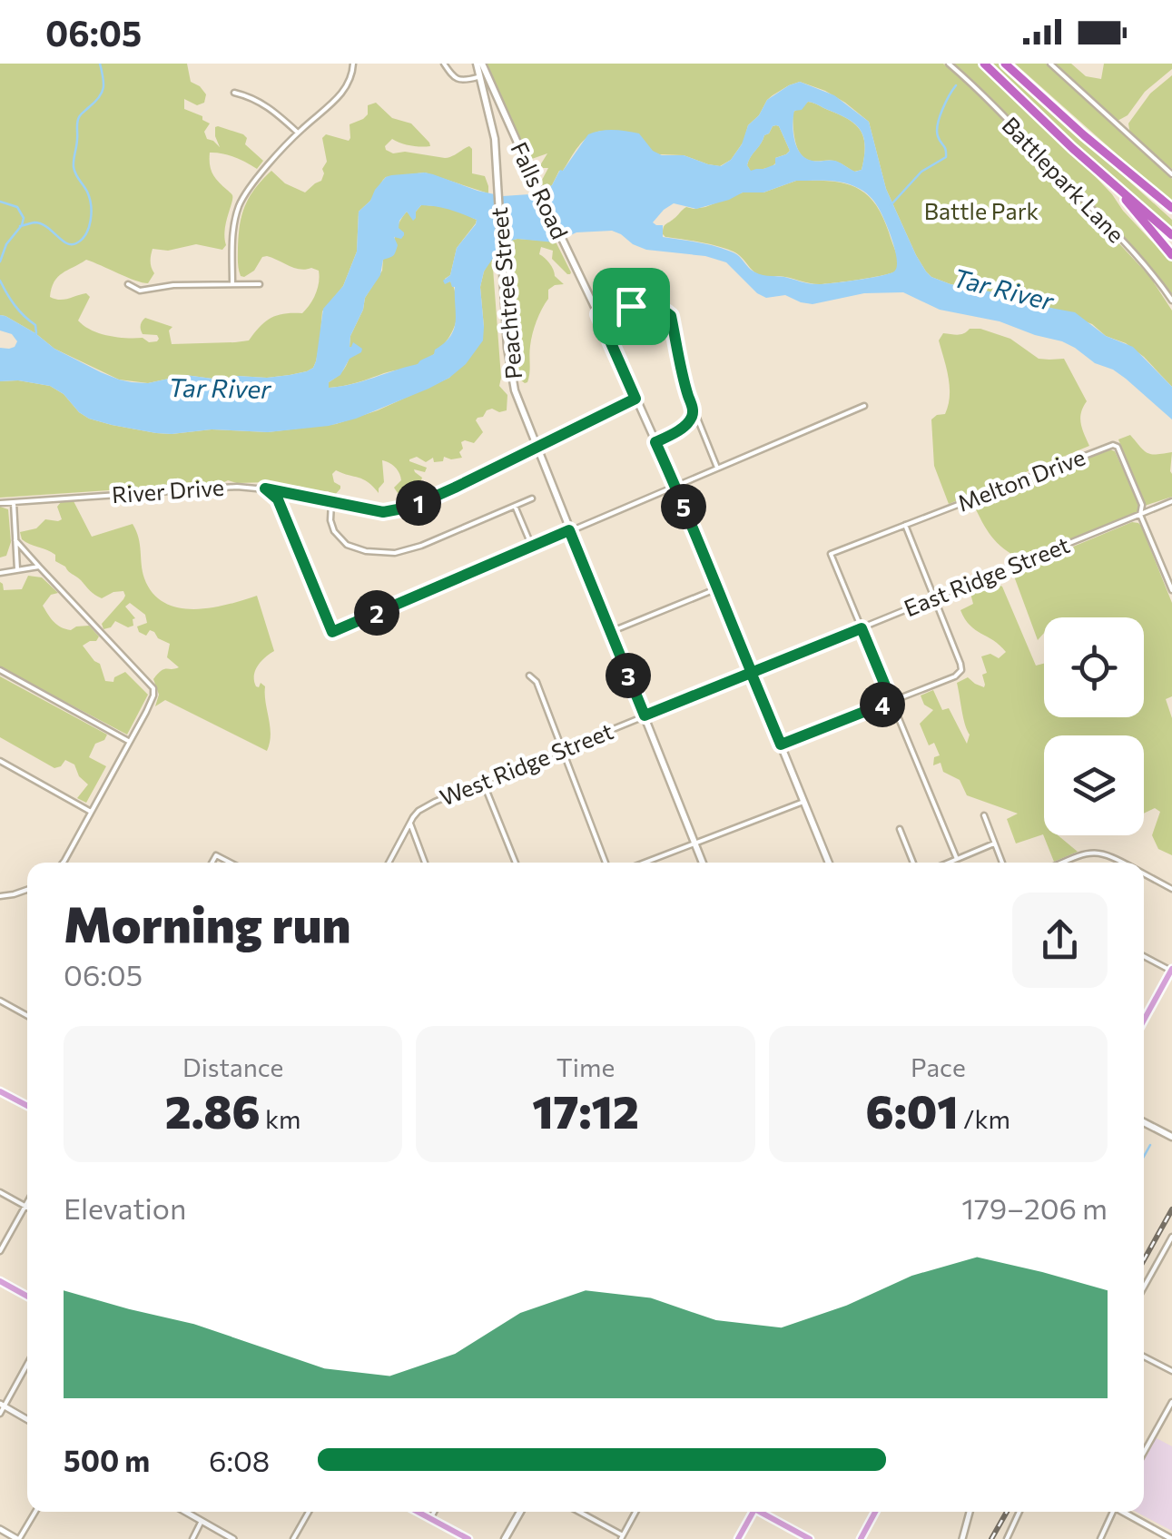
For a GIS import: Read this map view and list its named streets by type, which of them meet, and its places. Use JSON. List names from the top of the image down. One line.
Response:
{"streets":{"main road":["Falls Road","Peachtree Street"],"street":["Battlepark Lane","Melton Drive","River Drive","East Ridge Street","West Ridge Street"]},"crossings":[["Falls Road","Peachtree Street"],["Falls Road","River Drive"],["Falls Road","East Ridge Street"],["Falls Road","West Ridge Street"],["Peachtree Street","River Drive"],["Peachtree Street","West Ridge Street"],["Melton Drive","East Ridge Street"],["East Ridge Street","West Ridge Street"]],"water":["Tar River"],"parks":["Battle Park"],"page":{"status":"06:05","pins":["1","5","2","3","4"],"heading":["Morning run","06:05"],"stats":[["Distance","2.86 km"],["Time","17:12"],["Pace","6:01 /km"]],"chart":["Elevation","179–206 m"],"list":[{"name":"500 m","note":"6:08"}]}}
